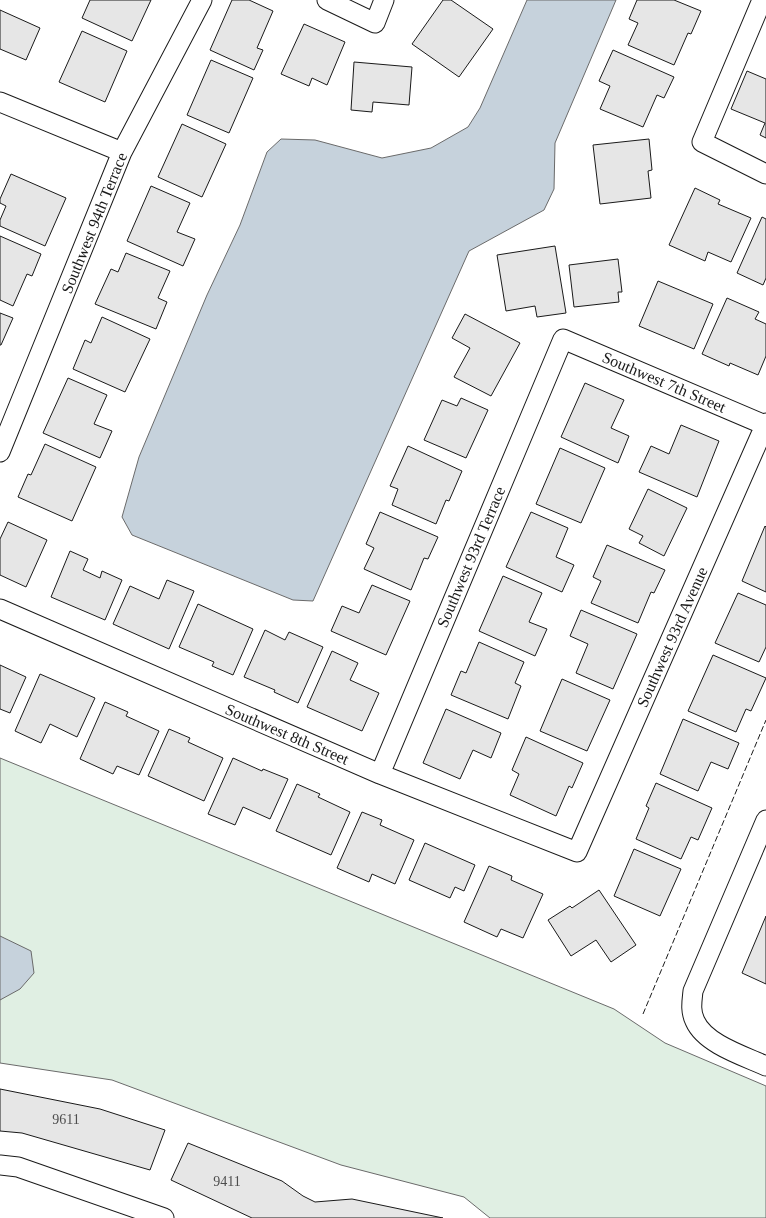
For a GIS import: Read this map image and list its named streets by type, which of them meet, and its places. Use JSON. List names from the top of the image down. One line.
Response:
{"streets":{"street":["Southwest 94th Terrace","Southwest 7th Street","Southwest 93rd Terrace","Southwest 93rd Avenue","Southwest 8th Street"]},"crossings":[["Southwest 7th Street","Southwest 93rd Terrace"],["Southwest 7th Street","Southwest 93rd Avenue"],["Southwest 93rd Terrace","Southwest 8th Street"],["Southwest 93rd Avenue","Southwest 8th Street"]],"house_numbers":["9611","9411"]}
